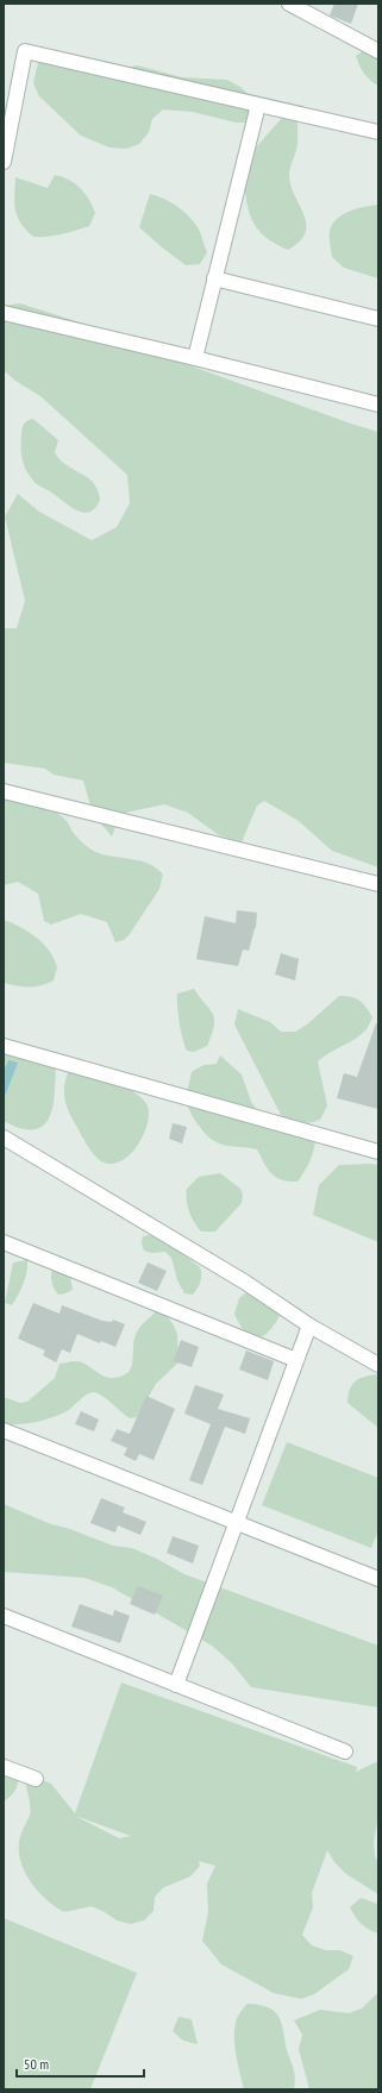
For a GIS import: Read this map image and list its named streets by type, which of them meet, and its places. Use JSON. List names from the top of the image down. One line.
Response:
{"scale_bar":"50 m"}
